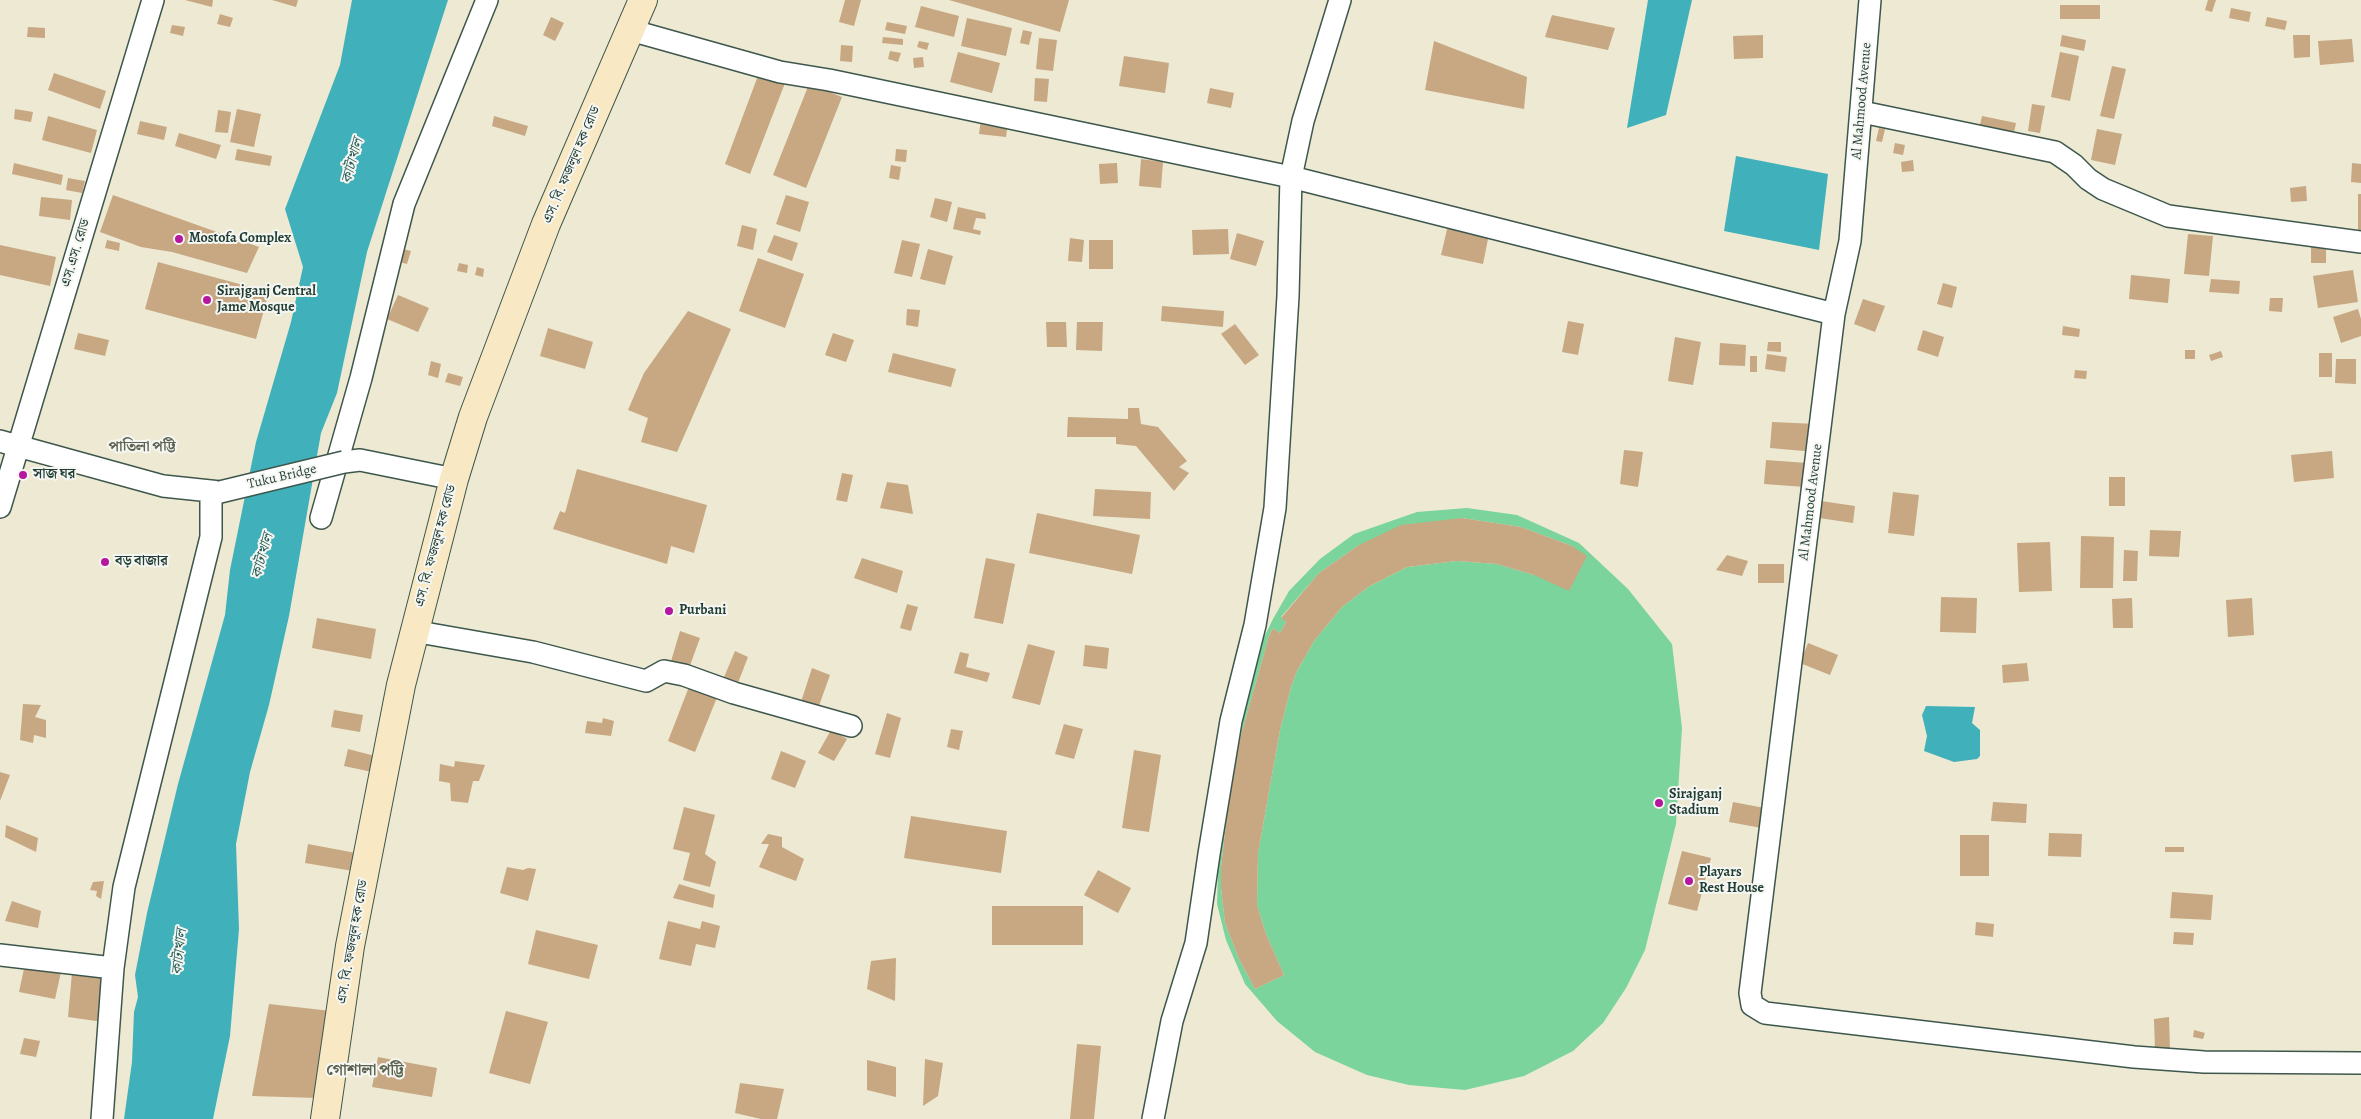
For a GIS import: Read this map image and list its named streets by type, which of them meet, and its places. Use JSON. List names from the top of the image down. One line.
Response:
{"streets":{"main road":["এস. বি. ফজলুল হক রোড"],"street":["Al Mahmood Avenue","এস.এস. রোড","Tuku Bridge"]},"crossings":[["এস. বি. ফজলুল হক রোড","Tuku Bridge"],["এস.এস. রোড","Tuku Bridge"]],"districts":["পাতিলা পট্টি","গোশালা পট্টি"],"water":["কাটাখাল"],"places":["Mostofa Complex","Sirajganj Central Jame Mosque","সাজ ঘর","বড় বাজার","Purbani","Sirajganj Stadium","Playars Rest House"]}
